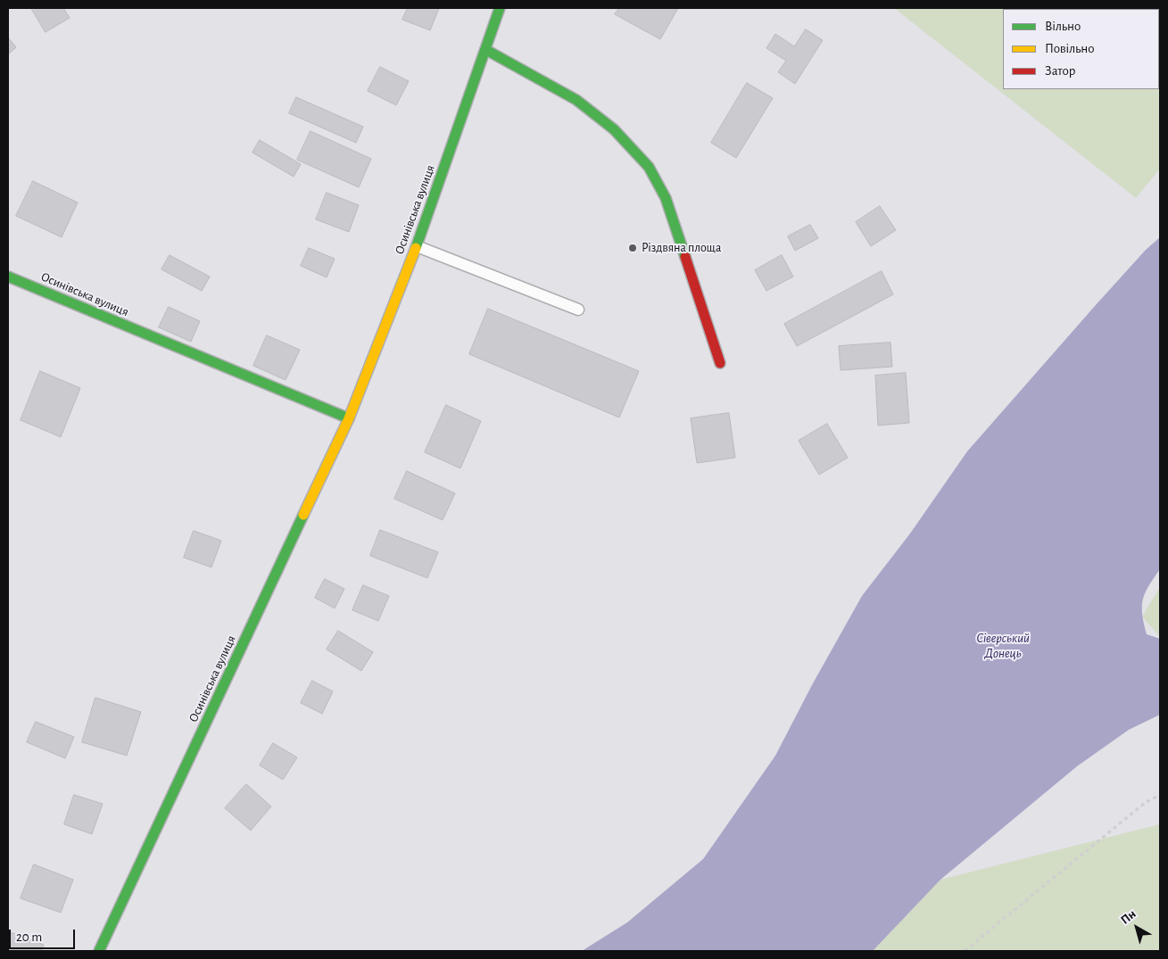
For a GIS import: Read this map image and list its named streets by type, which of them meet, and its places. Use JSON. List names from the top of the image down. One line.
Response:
{"streets":{"street":["Осинівська вулиця"]},"water":["Сіверський Донець"],"places":["Різдвяна площа"],"legend":["Вільно","Повільно","Затор"],"scale_bar":"20 m","north":"top left"}
